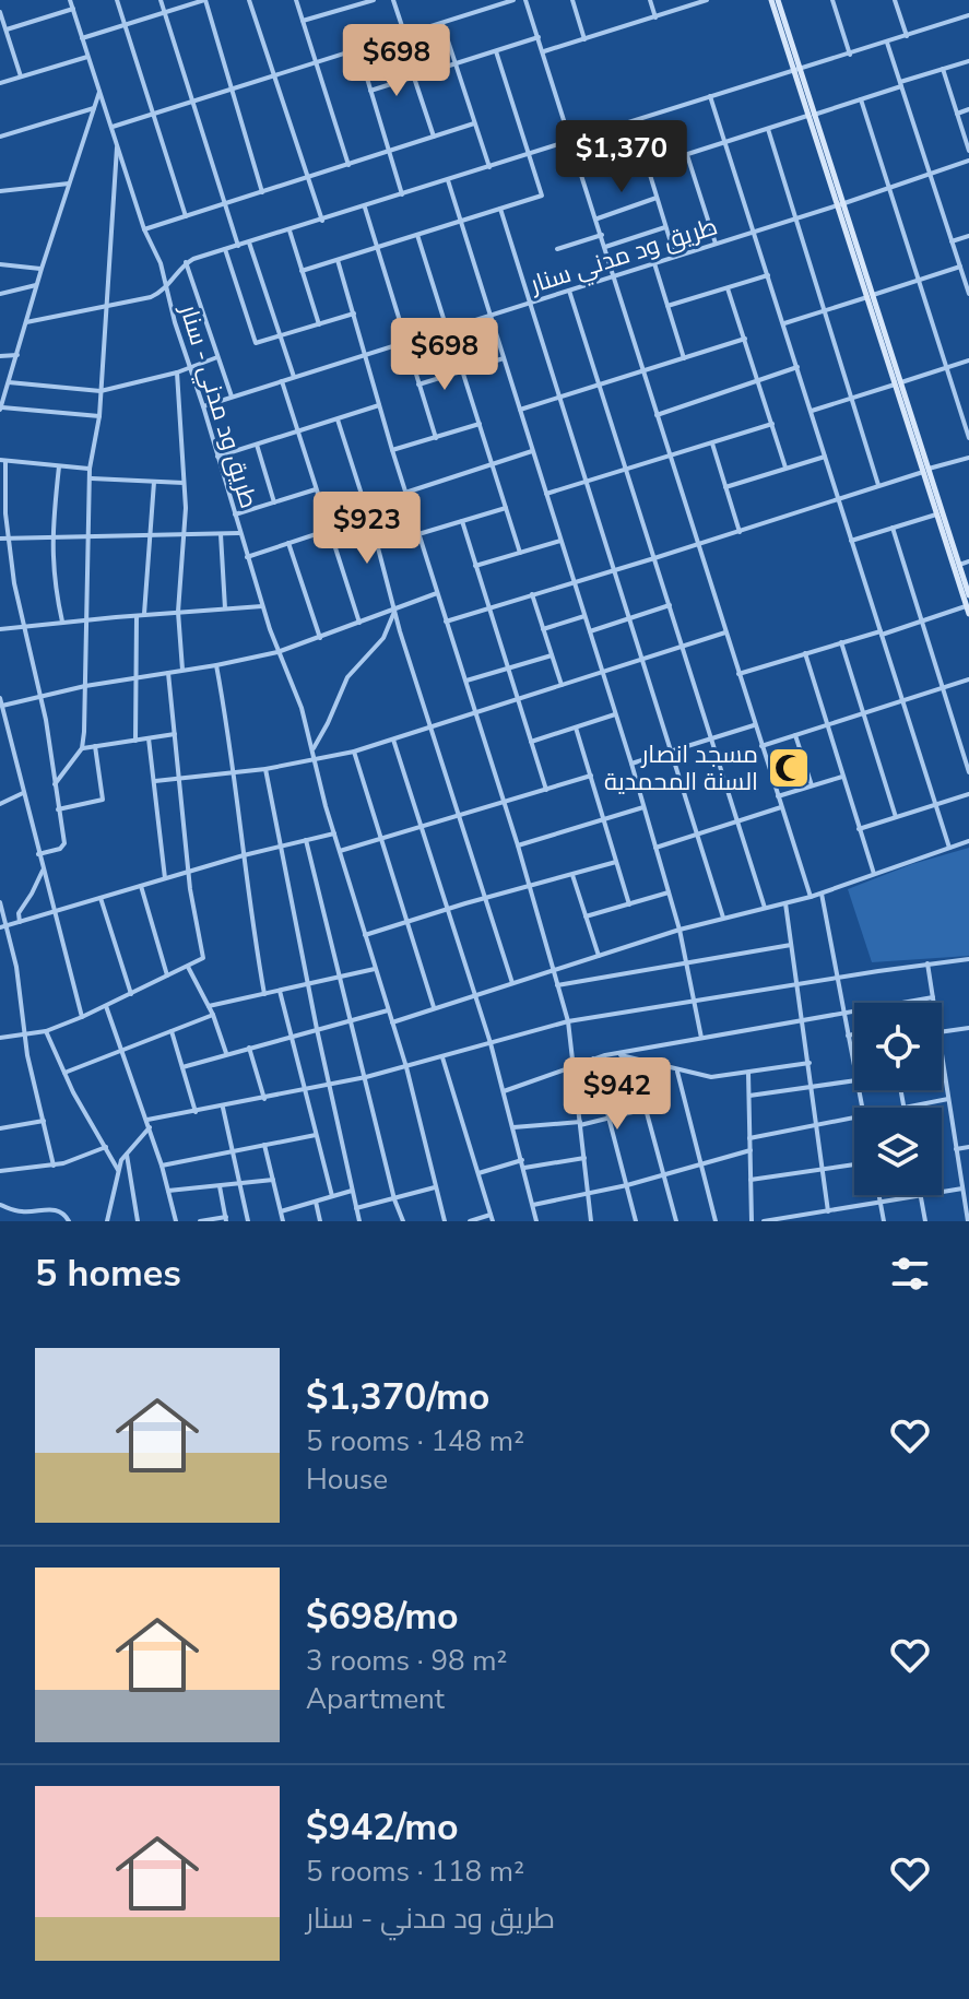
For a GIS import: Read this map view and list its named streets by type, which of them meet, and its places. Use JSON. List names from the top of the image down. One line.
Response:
{"streets":{"street":["طريق ود مدني سنار","طريق ود مدني - سنار"]},"crossings":[["طريق ود مدني سنار","طريق ود مدني - سنار"]],"places":{"mosque":["مسجد انصار السنة المحمدية"]},"page":{"price":["$698","$1,370","$698","$923","$942"],"heading":"5 homes","list":[{"name":"$1,370/mo","note":"5 rooms · 148 m² · House"},{"name":"$698/mo","note":"3 rooms · 98 m² · Apartment"},{"name":"$942/mo","note":"5 rooms · 118 m² · طريق ود مدني - سنار"}]}}
